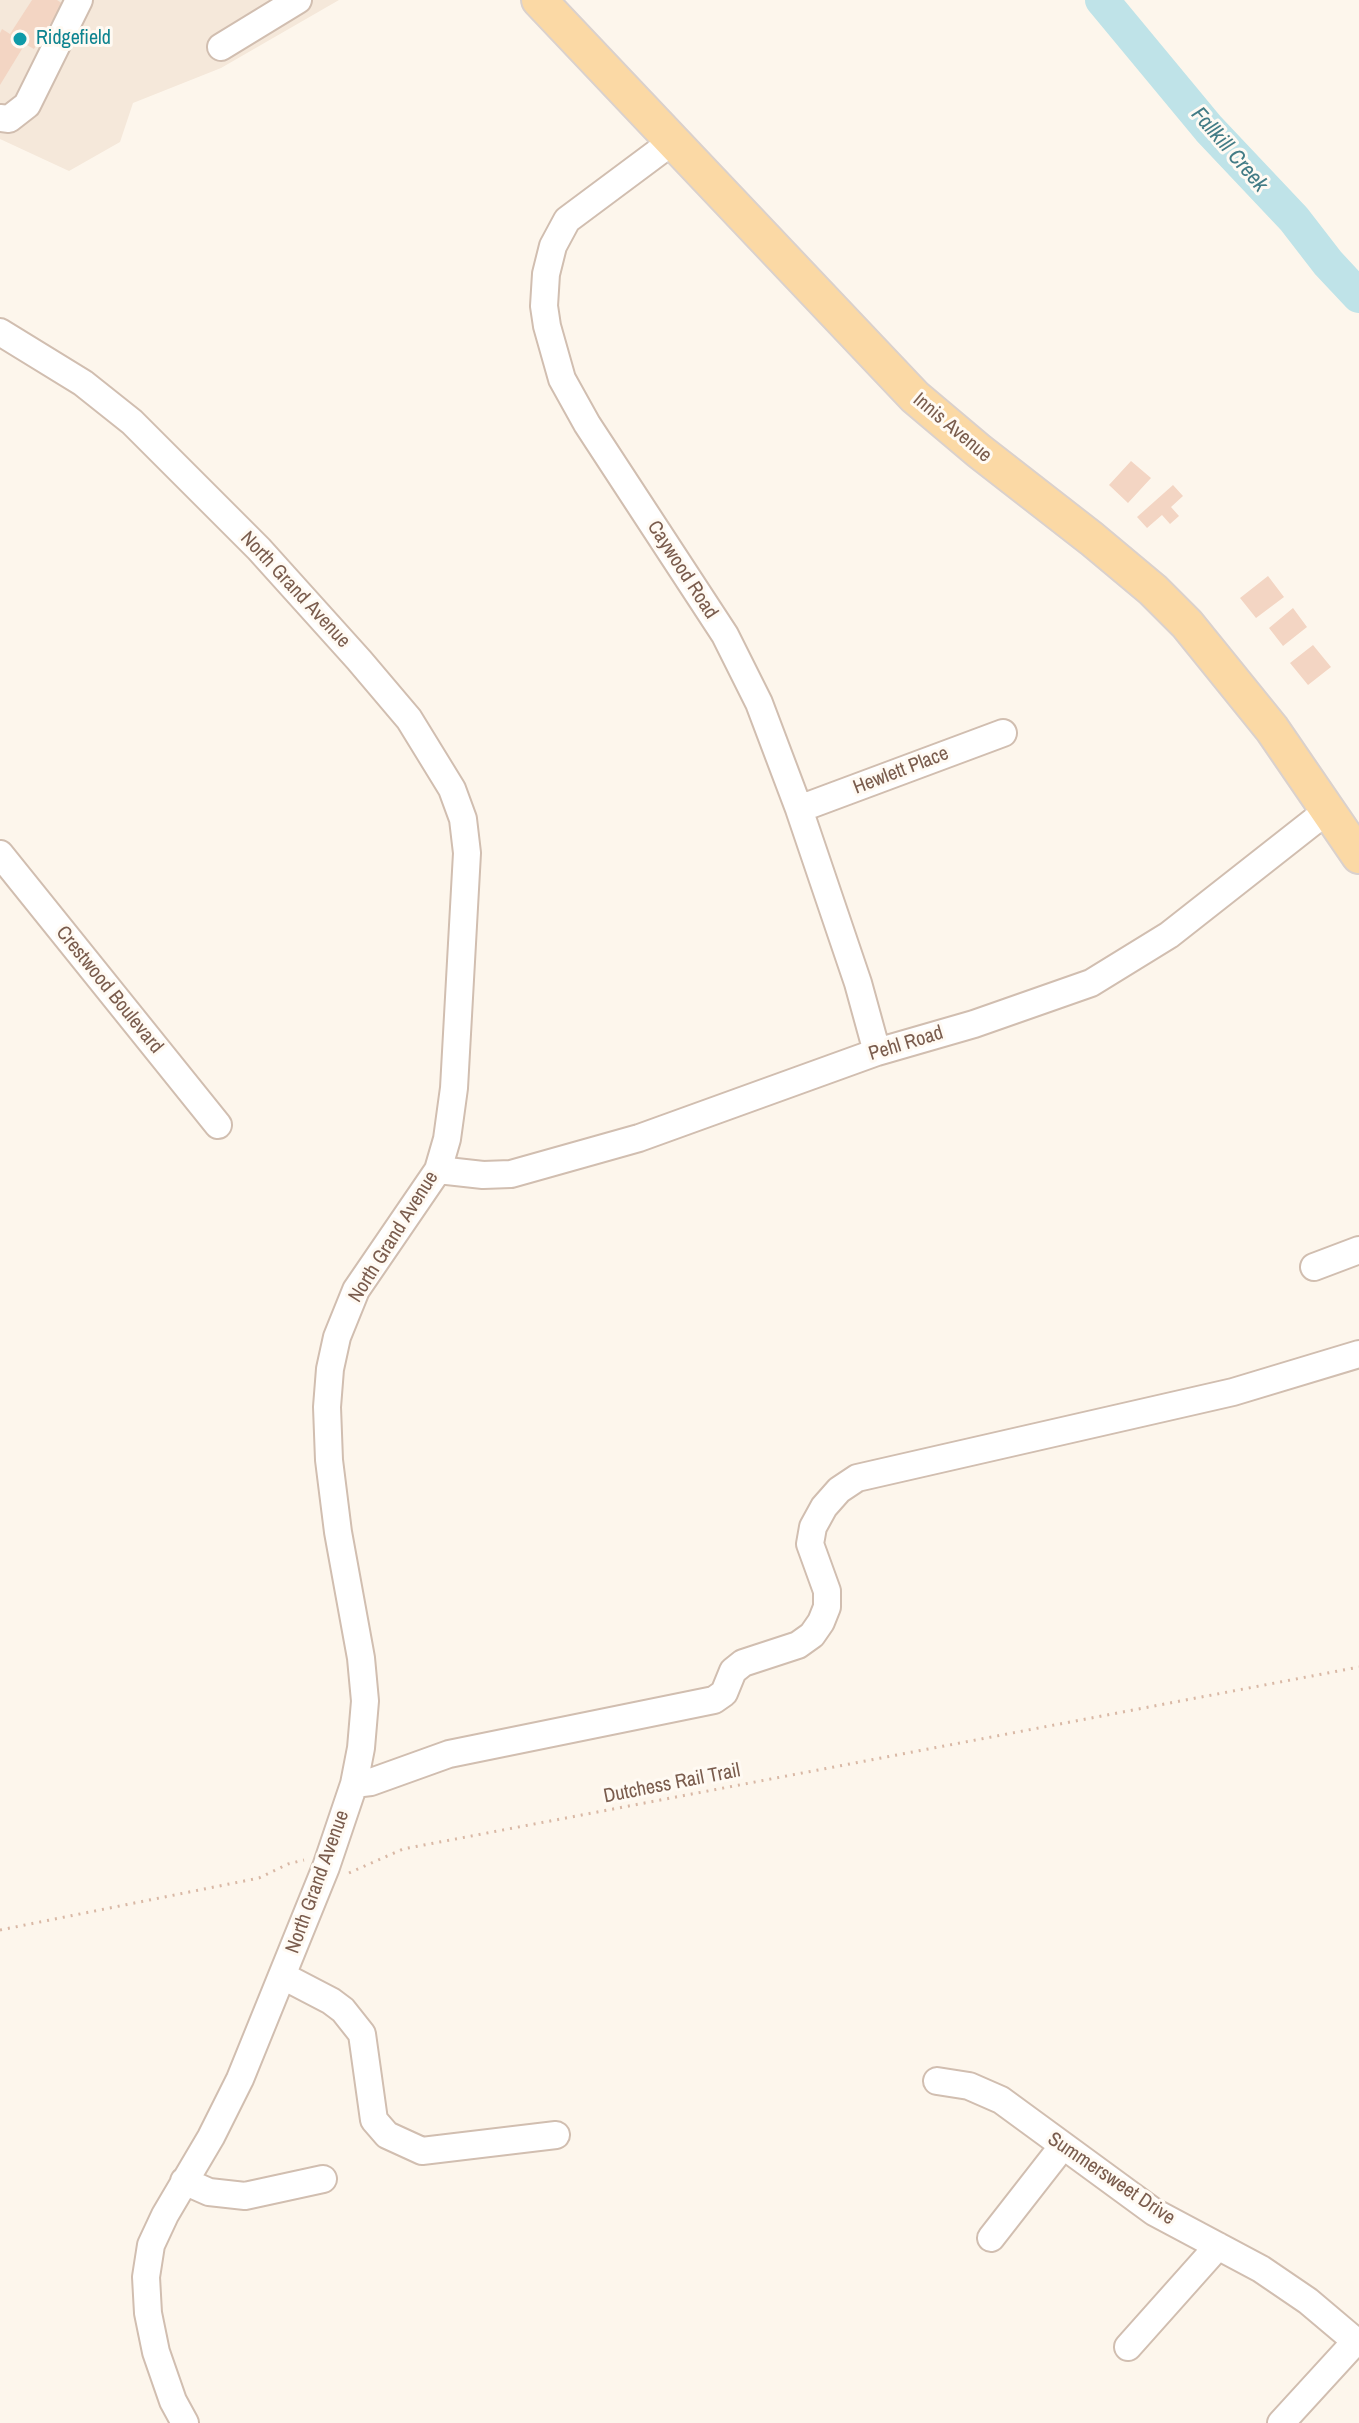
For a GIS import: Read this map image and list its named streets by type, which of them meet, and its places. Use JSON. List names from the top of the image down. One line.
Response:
{"streets":{"main road":["Innis Avenue"],"street":["Caywood Road","North Grand Avenue","Hewlett Place","Crestwood Boulevard","Pehl Road","Summersweet Drive"],"path":["Dutchess Rail Trail"]},"crossings":[["Innis Avenue","Caywood Road"],["Innis Avenue","Pehl Road"],["Caywood Road","Hewlett Place"],["Caywood Road","Pehl Road"],["North Grand Avenue","Pehl Road"],["North Grand Avenue","Dutchess Rail Trail"]],"water":["Fallkill Creek"],"places":["Ridgefield"]}
